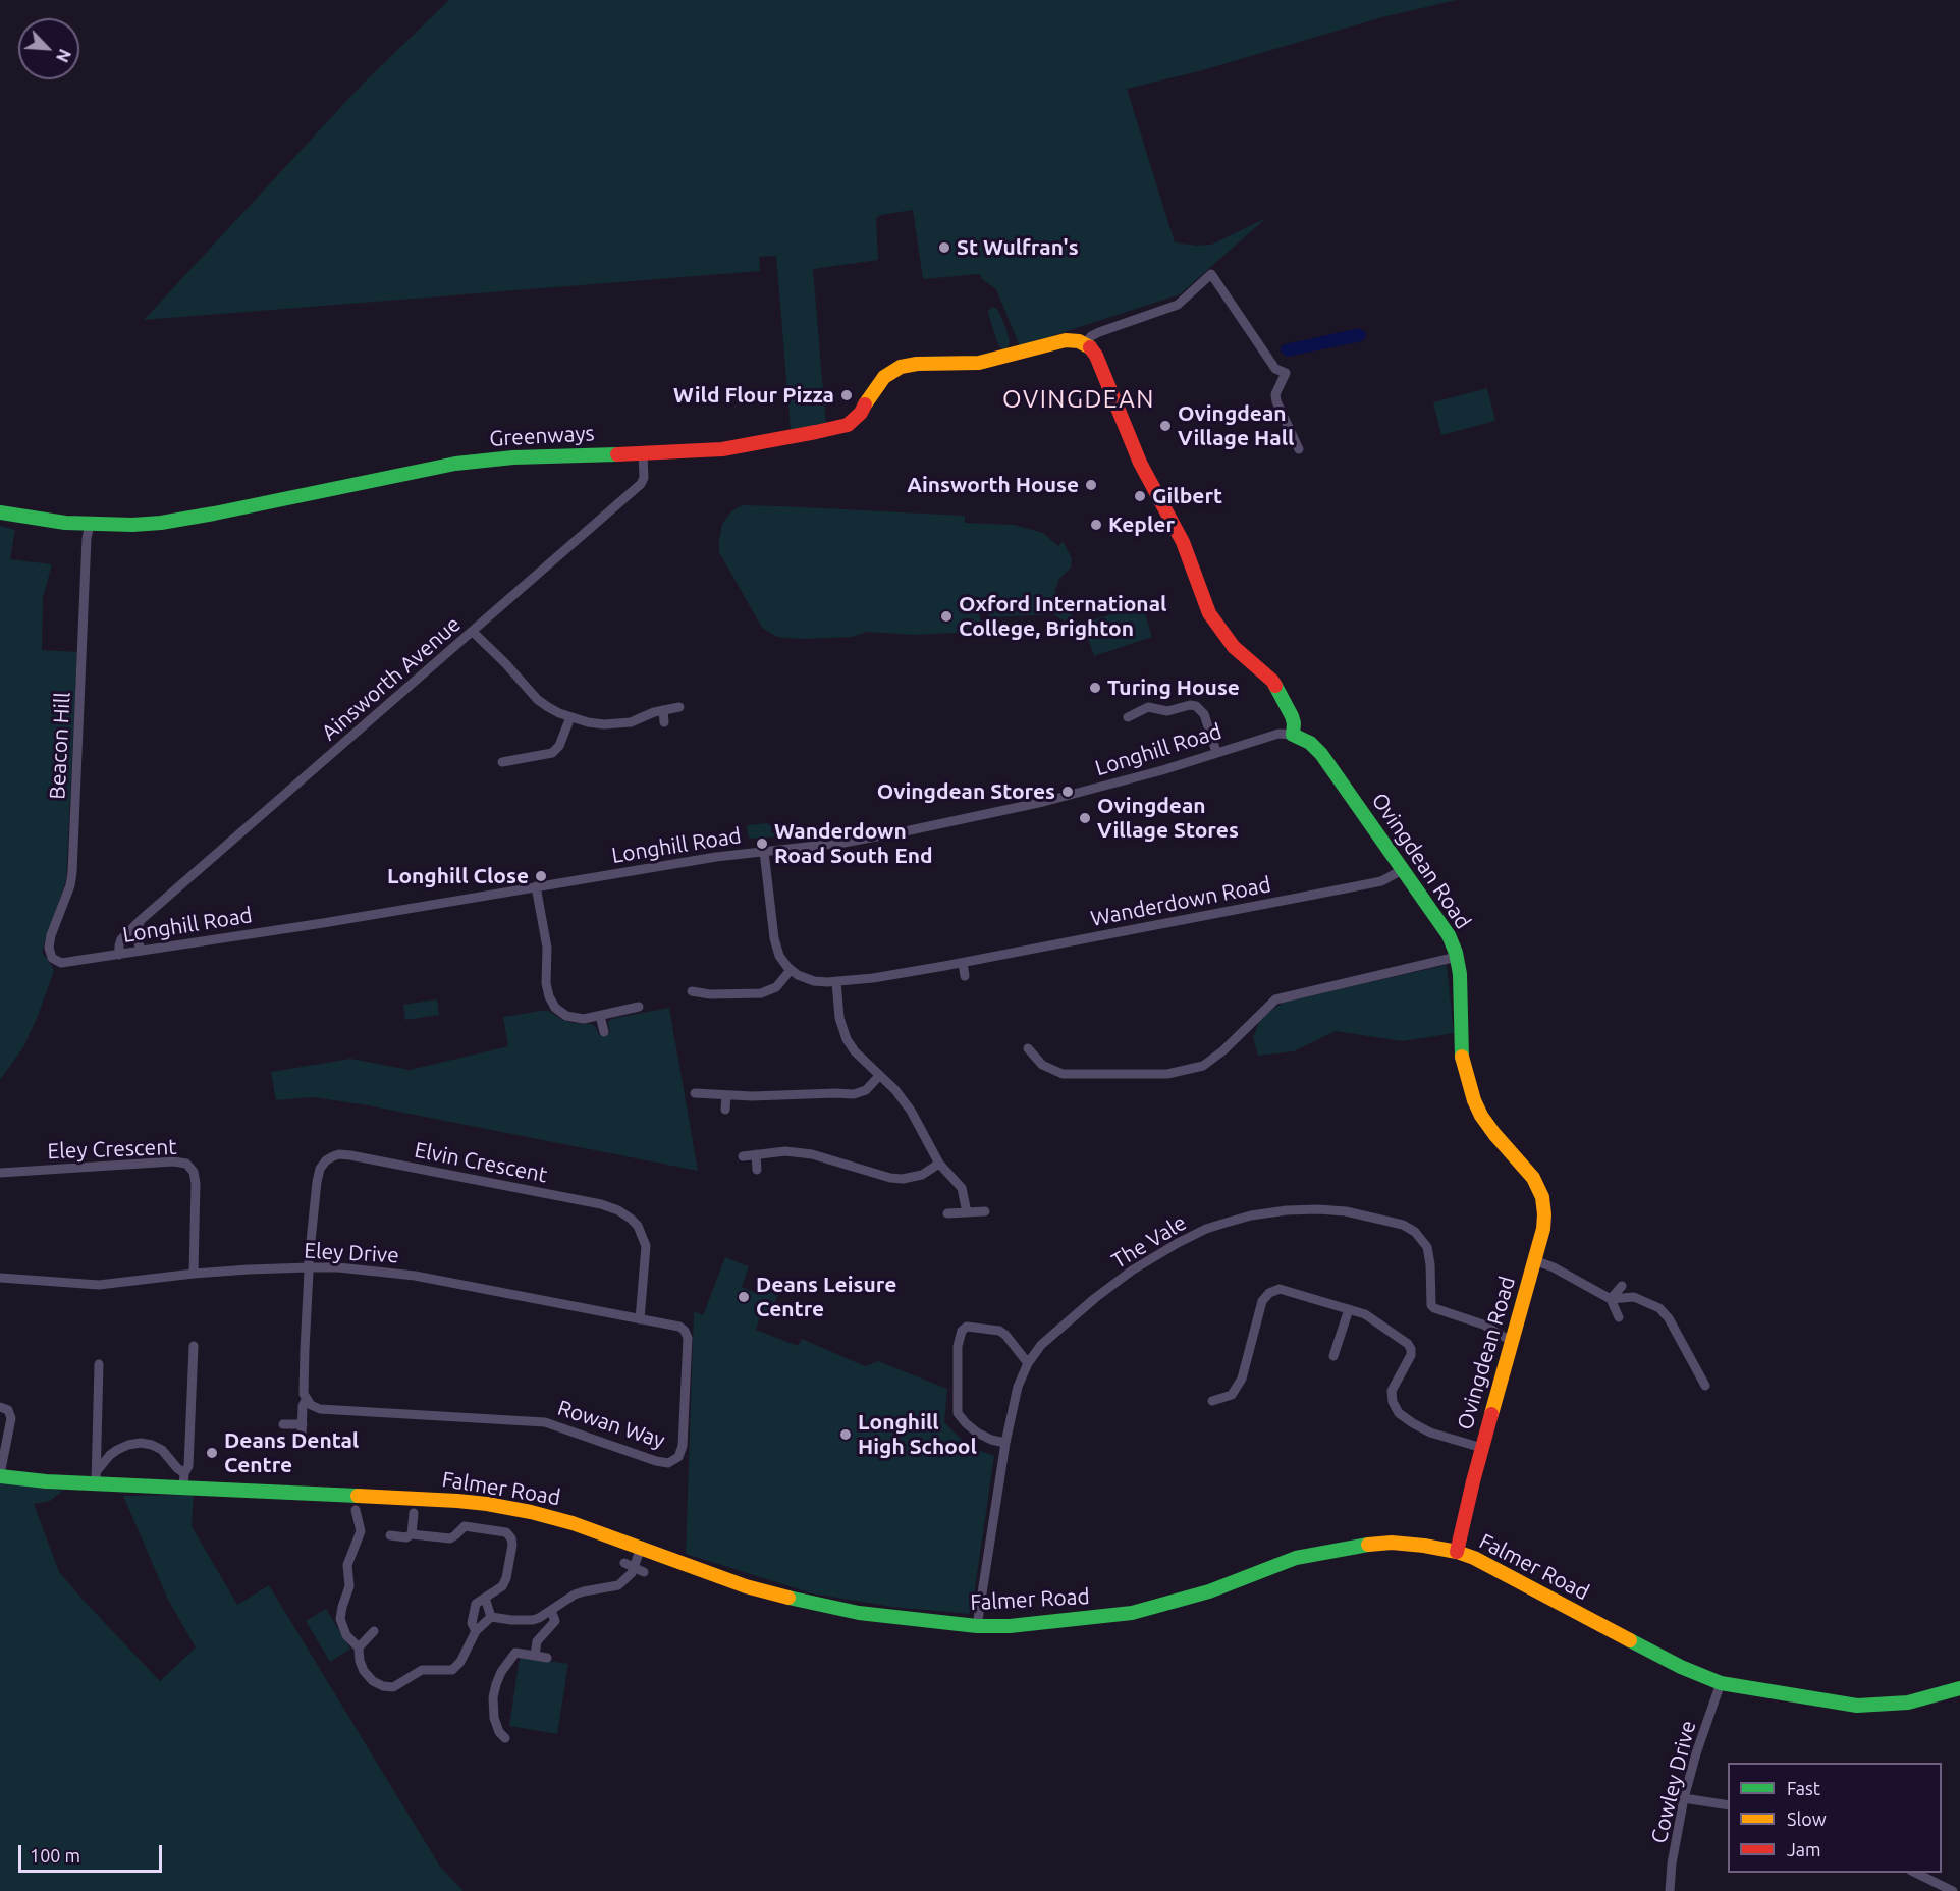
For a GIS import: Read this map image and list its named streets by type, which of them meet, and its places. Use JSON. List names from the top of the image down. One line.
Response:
{"streets":{"street":["Greenways","Ainsworth Avenue","Beacon Hill","Longhill Road","Ovingdean Road","Wanderdown Road","Eley Crescent","Elvin Crescent","The Vale","Eley Drive","Rowan Way","Falmer Road","Cowley Drive"]},"crossings":[["Greenways","Ainsworth Avenue"],["Greenways","Beacon Hill"],["Ainsworth Avenue","Longhill Road"],["Beacon Hill","Longhill Road"],["Longhill Road","Ovingdean Road"],["Ovingdean Road","Wanderdown Road"],["Ovingdean Road","The Vale"],["Ovingdean Road","Falmer Road"],["Eley Crescent","Eley Drive"],["Elvin Crescent","Eley Drive"],["The Vale","Falmer Road"],["Eley Drive","Rowan Way"],["Falmer Road","Cowley Drive"]],"districts":["OVINGDEAN"],"places":["St Wulfran's","Wild Flour Pizza","Ovingdean Village Hall","Ainsworth House","Gilbert","Kepler","Oxford International College, Brighton","Turing House","Ovingdean Stores","Ovingdean Village Stores","Wanderdown Road South End","Longhill Close","Deans Leisure Centre","Longhill High School","Deans Dental Centre"],"legend":["Fast","Slow","Jam"],"scale_bar":"100 m","north":"bottom right"}
